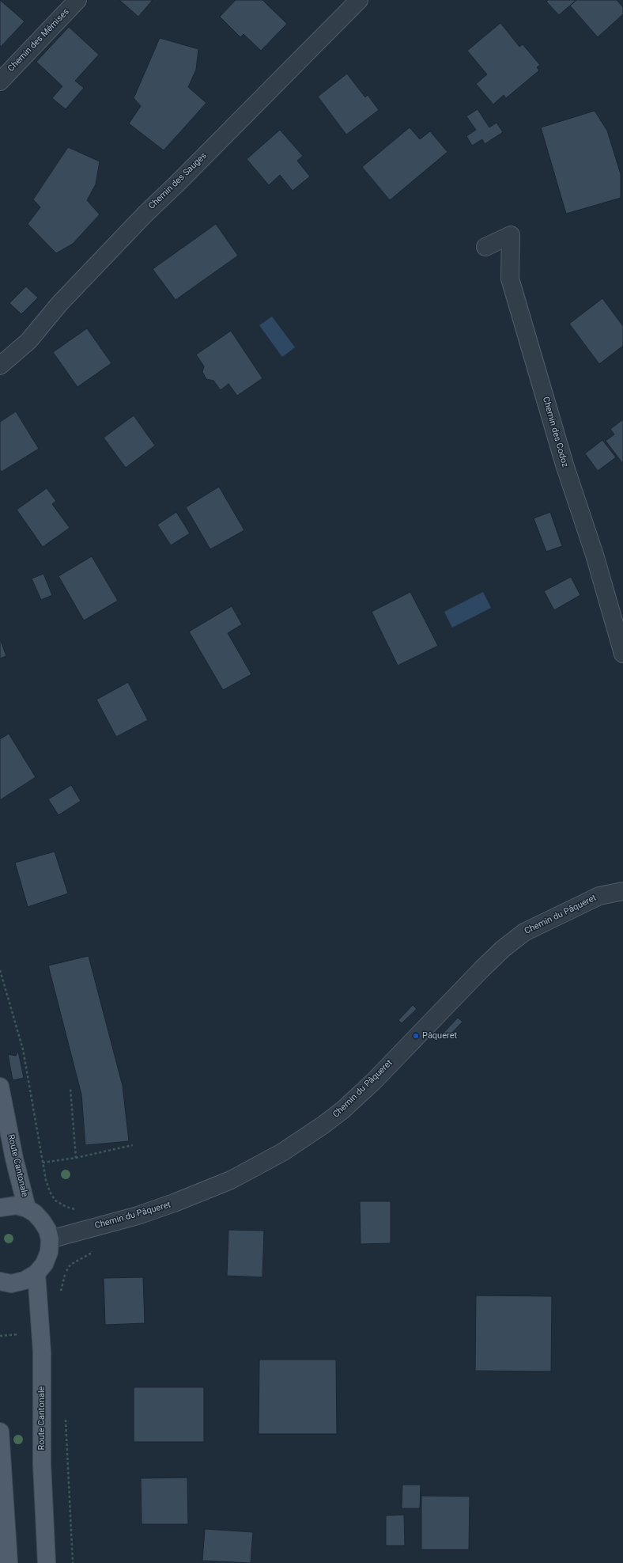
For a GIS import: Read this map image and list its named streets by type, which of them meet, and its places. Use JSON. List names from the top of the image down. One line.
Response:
{"streets":{"main road":["Route Cantonale"],"street":["Chemin des Mémises","Chemin des Sauges","Chemin des Codoz","Chemin du Pâqueret"]},"places":["Pâqueret"]}
